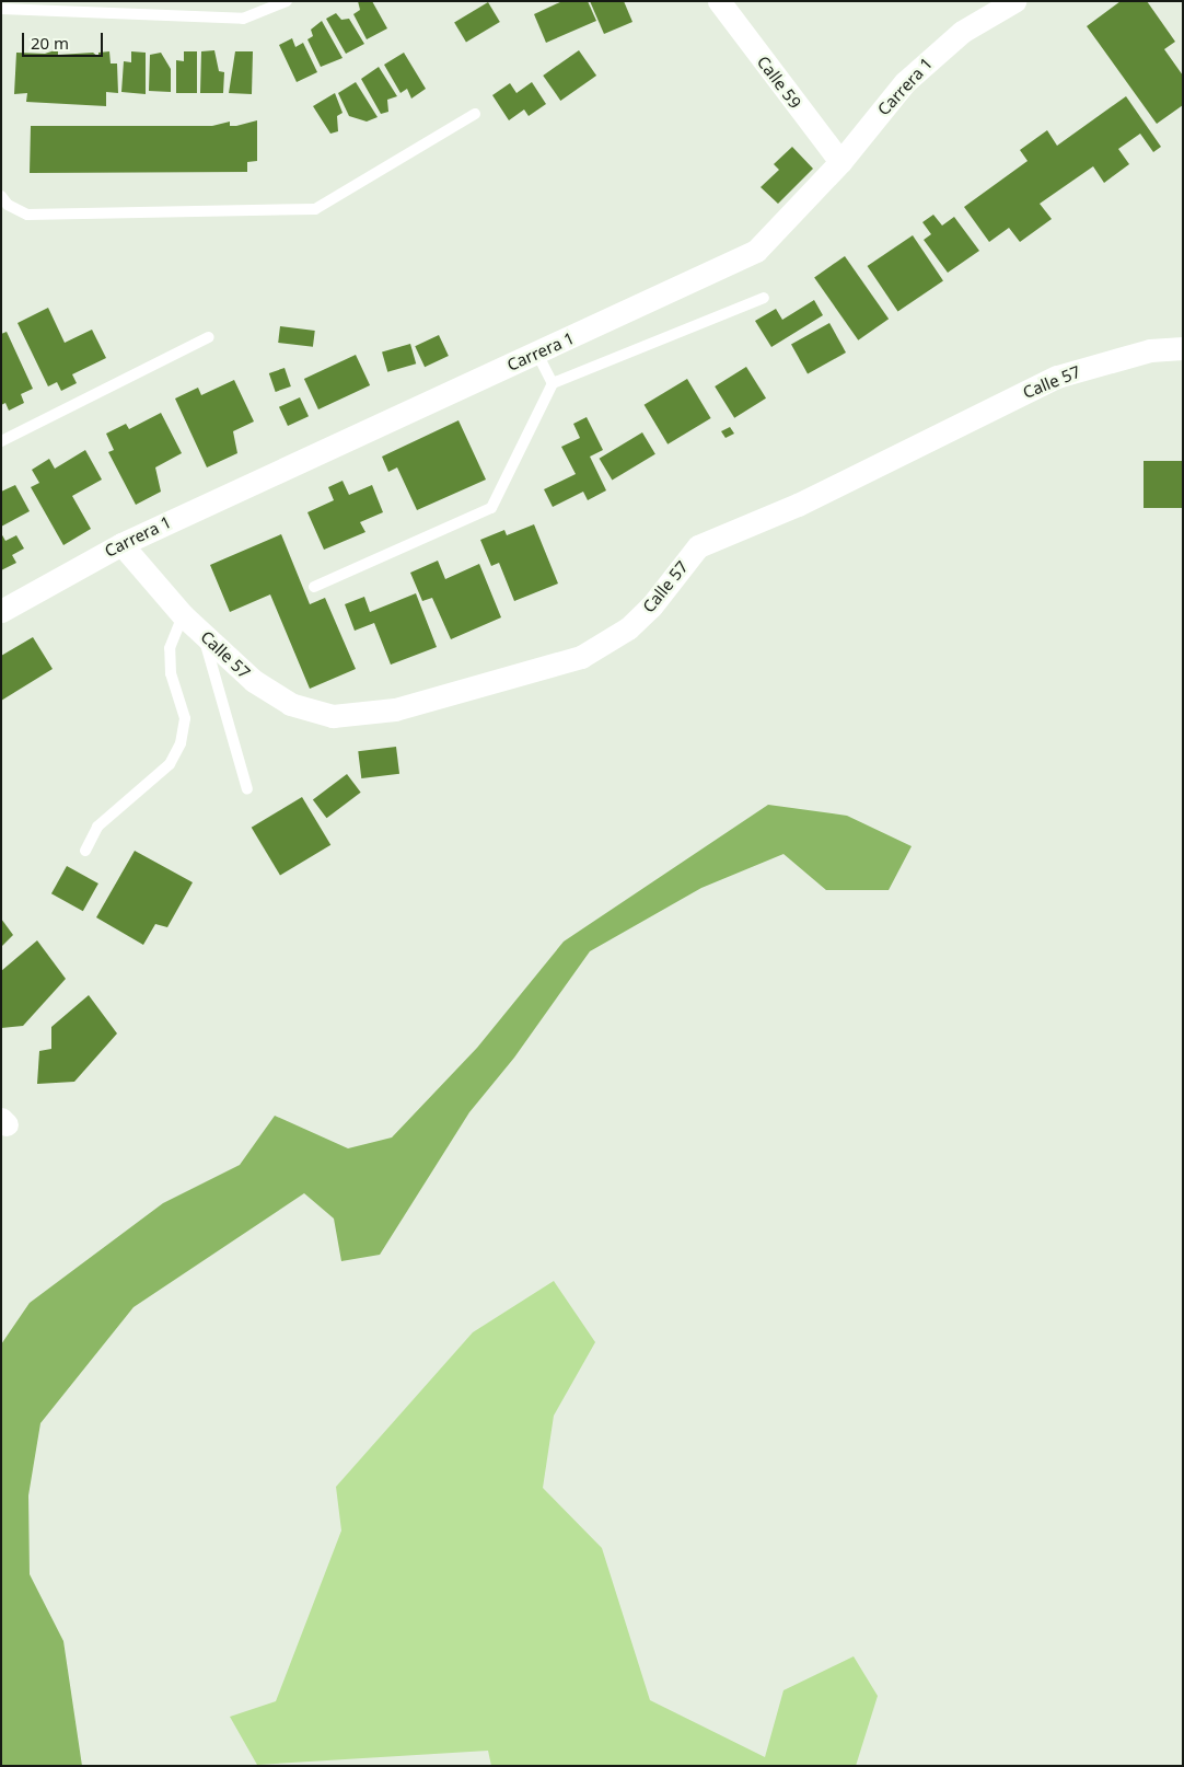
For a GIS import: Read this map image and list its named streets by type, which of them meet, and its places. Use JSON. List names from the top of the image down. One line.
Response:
{"streets":{"street":["Calle 59","Carrera 1","Calle 57"]},"crossings":[["Calle 59","Carrera 1"],["Carrera 1","Calle 57"]],"scale_bar":"20 m"}
